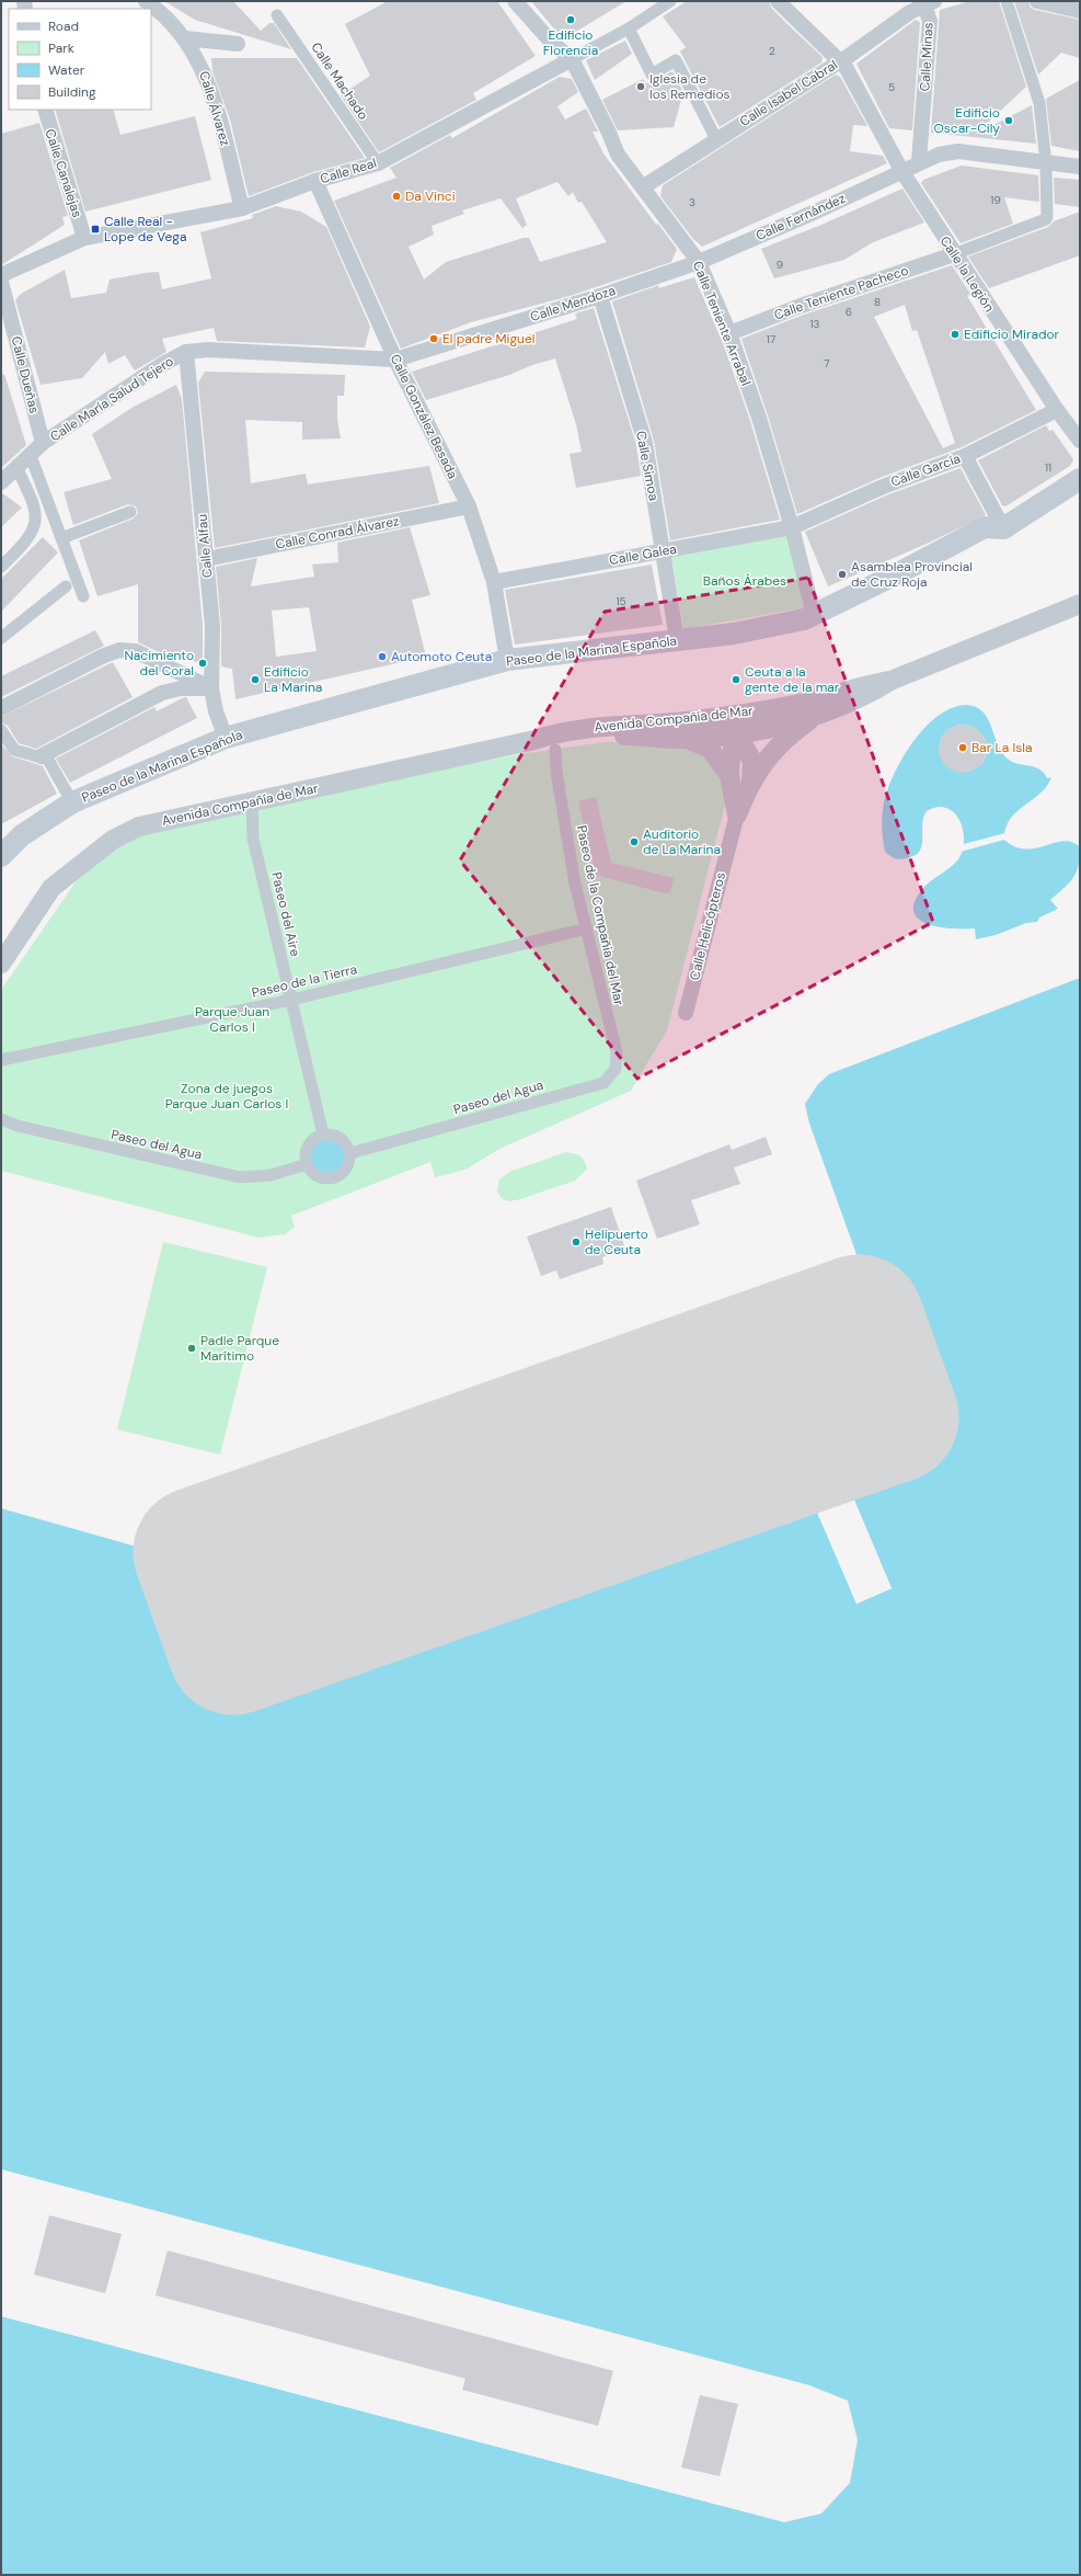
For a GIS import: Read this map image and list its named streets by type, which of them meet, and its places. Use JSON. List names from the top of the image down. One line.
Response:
{"streets":{"main road":["Paseo de la Marina Española"],"street":["Calle Minas","Calle Machado","Calle Isabel Cabral","Calle Álvarez","Calle Real","Calle Canalejas","Calle Fernández","Calle la Legión","Calle Teniente Pacheco","Calle Mendoza","Calle Teniente Arrabal","Calle Dueñas","Calle María Salud Tejero","Calle González Besada","Calle Simoa","Calle García","Calle Conrad Álvarez","Calle Alfau","Calle Galea","Avenida Compañía de Mar","Paseo del Aire","Paseo de la Compañia del Mar","Calle Helicópteros","Paseo de la Tierra","Paseo del Agua"]},"crossings":[["Calle Minas","Calle Isabel Cabral"],["Calle Minas","Calle Fernández"],["Calle Machado","Calle Real"],["Calle Isabel Cabral","Calle la Legión"],["Calle Isabel Cabral","Calle Teniente Arrabal"],["Calle Álvarez","Calle Real"],["Calle Real","Calle Canalejas"],["Calle Real","Calle Teniente Arrabal"],["Calle Real","Calle González Besada"],["Calle Fernández","Calle la Legión"],["Calle Fernández","Calle Mendoza"],["Calle Fernández","Calle Teniente Arrabal"],["Calle la Legión","Calle Teniente Pacheco"],["Calle la Legión","Calle García"],["Calle Teniente Pacheco","Calle Teniente Arrabal"],["Calle Mendoza","Calle Teniente Arrabal"],["Calle Mendoza","Calle María Salud Tejero"],["Calle Mendoza","Calle González Besada"],["Calle Mendoza","Calle Simoa"],["Calle Teniente Arrabal","Calle García"],["Calle Teniente Arrabal","Calle Galea"],["Calle Teniente Arrabal","Paseo de la Marina Española"],["Calle Dueñas","Calle María Salud Tejero"],["Calle María Salud Tejero","Calle González Besada"],["Calle María Salud Tejero","Calle Alfau"],["Calle González Besada","Calle Conrad Álvarez"],["Calle González Besada","Calle Galea"],["Calle González Besada","Paseo de la Marina Española"],["Calle Simoa","Calle Galea"],["Calle Simoa","Paseo de la Marina Española"],["Calle García","Calle Galea"],["Calle Conrad Álvarez","Calle Alfau"],["Calle Alfau","Paseo de la Marina Española"],["Avenida Compañía de Mar","Paseo del Aire"],["Paseo del Aire","Paseo de la Tierra"],["Paseo del Aire","Paseo del Agua"],["Paseo de la Compañia del Mar","Paseo de la Tierra"],["Paseo de la Compañia del Mar","Paseo del Agua"]],"parks":["Baños Árabes","Parque Juan Carlos I","Zona de juegos Parque Juan Carlos I"],"places":{"other":["Edificio Florencia","Iglesia de los Remedios","Edificio Oscar-Cily","Da Vinci","Edificio Mirador","El padre Miguel","Asamblea Provincial de Cruz Roja","Automoto Ceuta","Nacimiento del Coral","Edificio La Marina","Ceuta a la gente de la mar","Bar La Isla","Auditorio de La Marina","Helipuerto de Ceuta","Padle Parque Marítimo"],"transit":["Calle Real - Lope de Vega"]},"house_numbers":["2","5","19","3","9","8","6","13","17","7","11","15"],"legend":["Road","Park","Water","Building"]}
